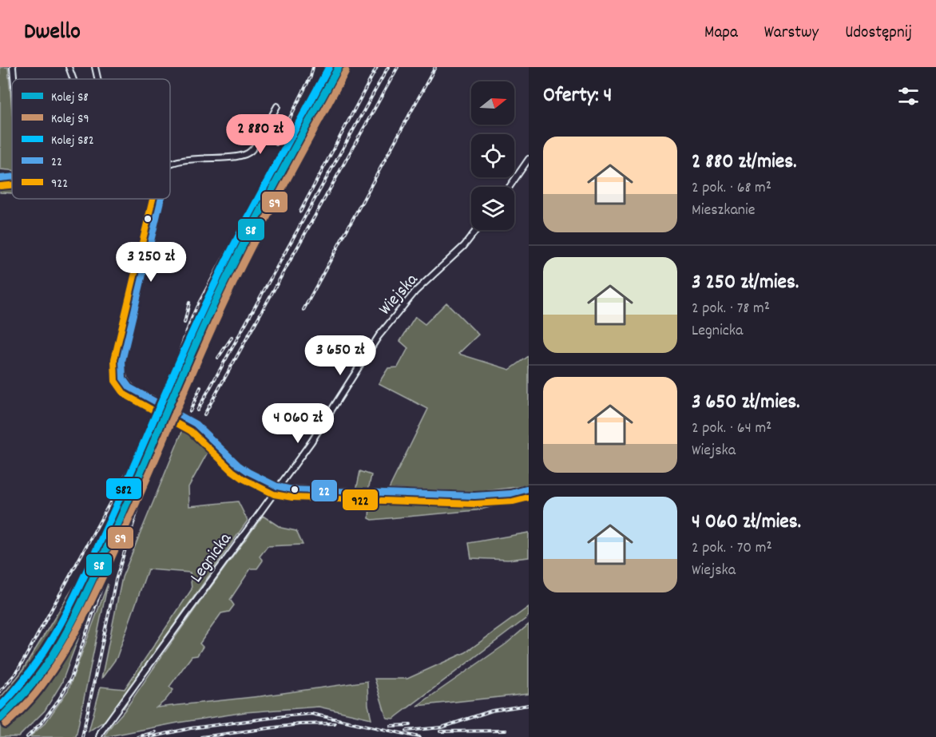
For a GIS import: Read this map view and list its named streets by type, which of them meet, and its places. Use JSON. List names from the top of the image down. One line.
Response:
{"streets":{"street":["Wiejska","Legnicka"]},"crossings":[["Wiejska","Legnicka"]],"lines":["rail line S8","rail line S82","rail line S9","transit line 22","transit line 922"],"legend":["Kolej S8","Kolej S9","Kolej S82","22","922"],"north":"right","page":{"header":"Dwello","nav":["Mapa","Warstwy","Udostępnij"],"heading":"Oferty: 4","price":["2 880 zł","3 250 zł","3 650 zł","4 060 zł"],"list":[{"name":"2 880 zł/mies.","note":"2 pok. · 68 m² · Mieszkanie"},{"name":"3 250 zł/mies.","note":"2 pok. · 78 m² · Legnicka"},{"name":"3 650 zł/mies.","note":"2 pok. · 64 m² · Wiejska"},{"name":"4 060 zł/mies.","note":"2 pok. · 70 m² · Wiejska"}]}}
